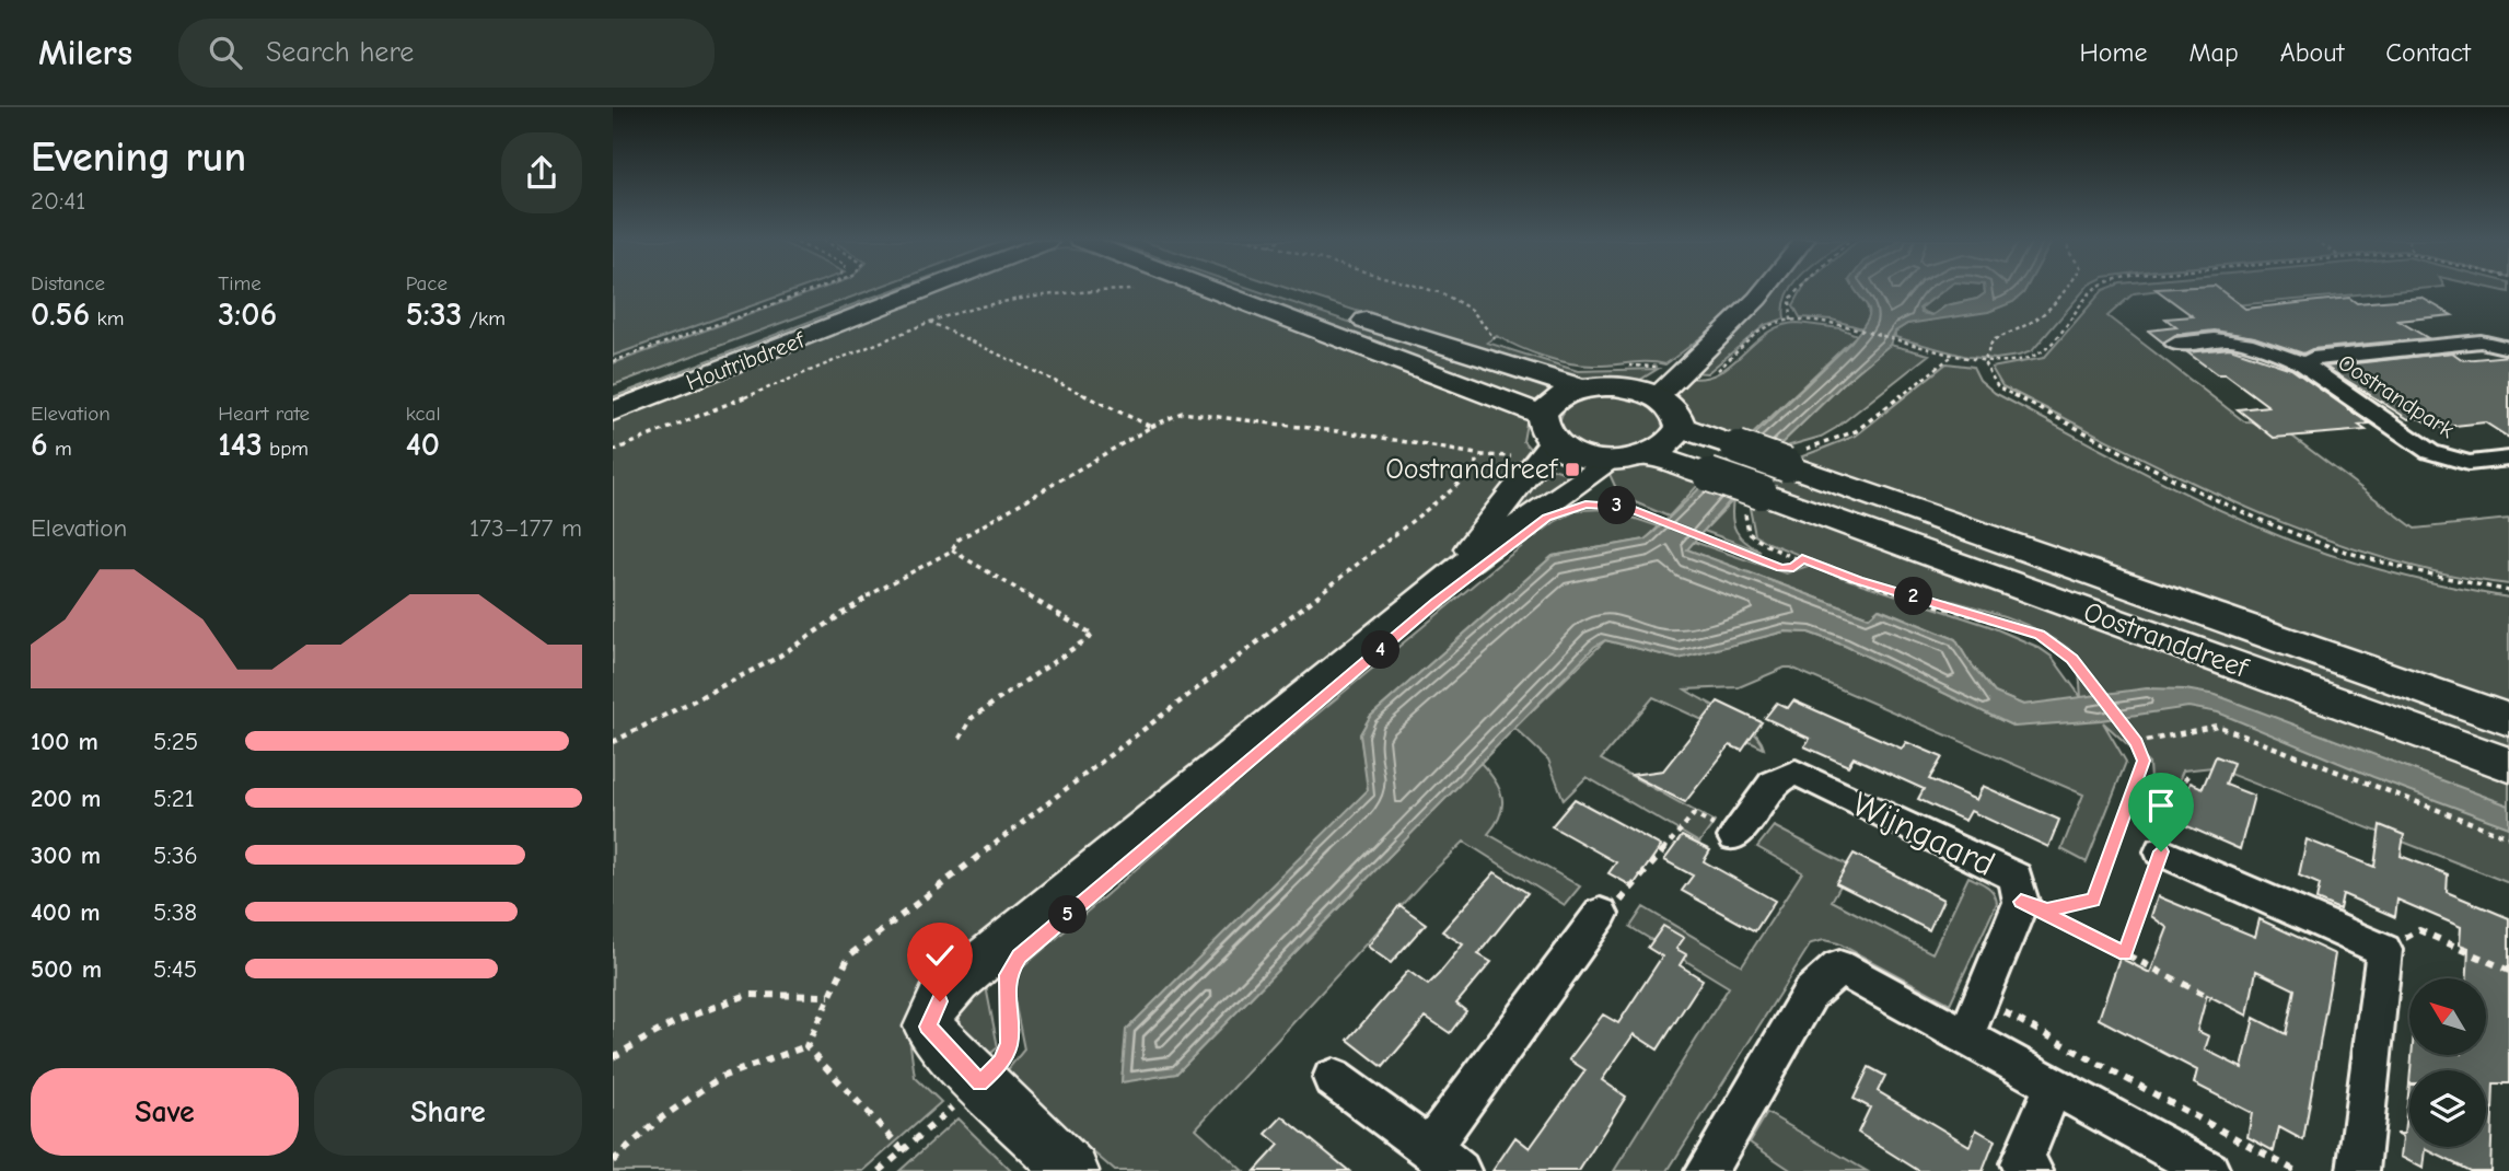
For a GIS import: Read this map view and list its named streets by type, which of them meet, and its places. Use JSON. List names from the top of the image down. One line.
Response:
{"streets":{"main road":["Houtribdreef","Oostranddreef"],"street":["Oostrandpark","Wijngaard"]},"places":{"transit":["Oostranddreef"]},"north":"top left","page":{"header":"Milers","search":"Search here","nav":["Home","Map","About","Contact"],"heading":["Evening run","20:41"],"stats":[["Distance","0.56 km"],["Time","3:06"],["Pace","5:33 /km"],["Elevation","6 m"],["Heart rate","143 bpm"],["kcal","40"]],"pins":["3","2","4","5"],"chart":["Elevation","173–177 m"],"list":[{"name":"100 m","note":"5:25"},{"name":"200 m","note":"5:21"},{"name":"300 m","note":"5:36"},{"name":"400 m","note":"5:38"},{"name":"500 m","note":"5:45"}],"buttons":["Save","Share"]}}
